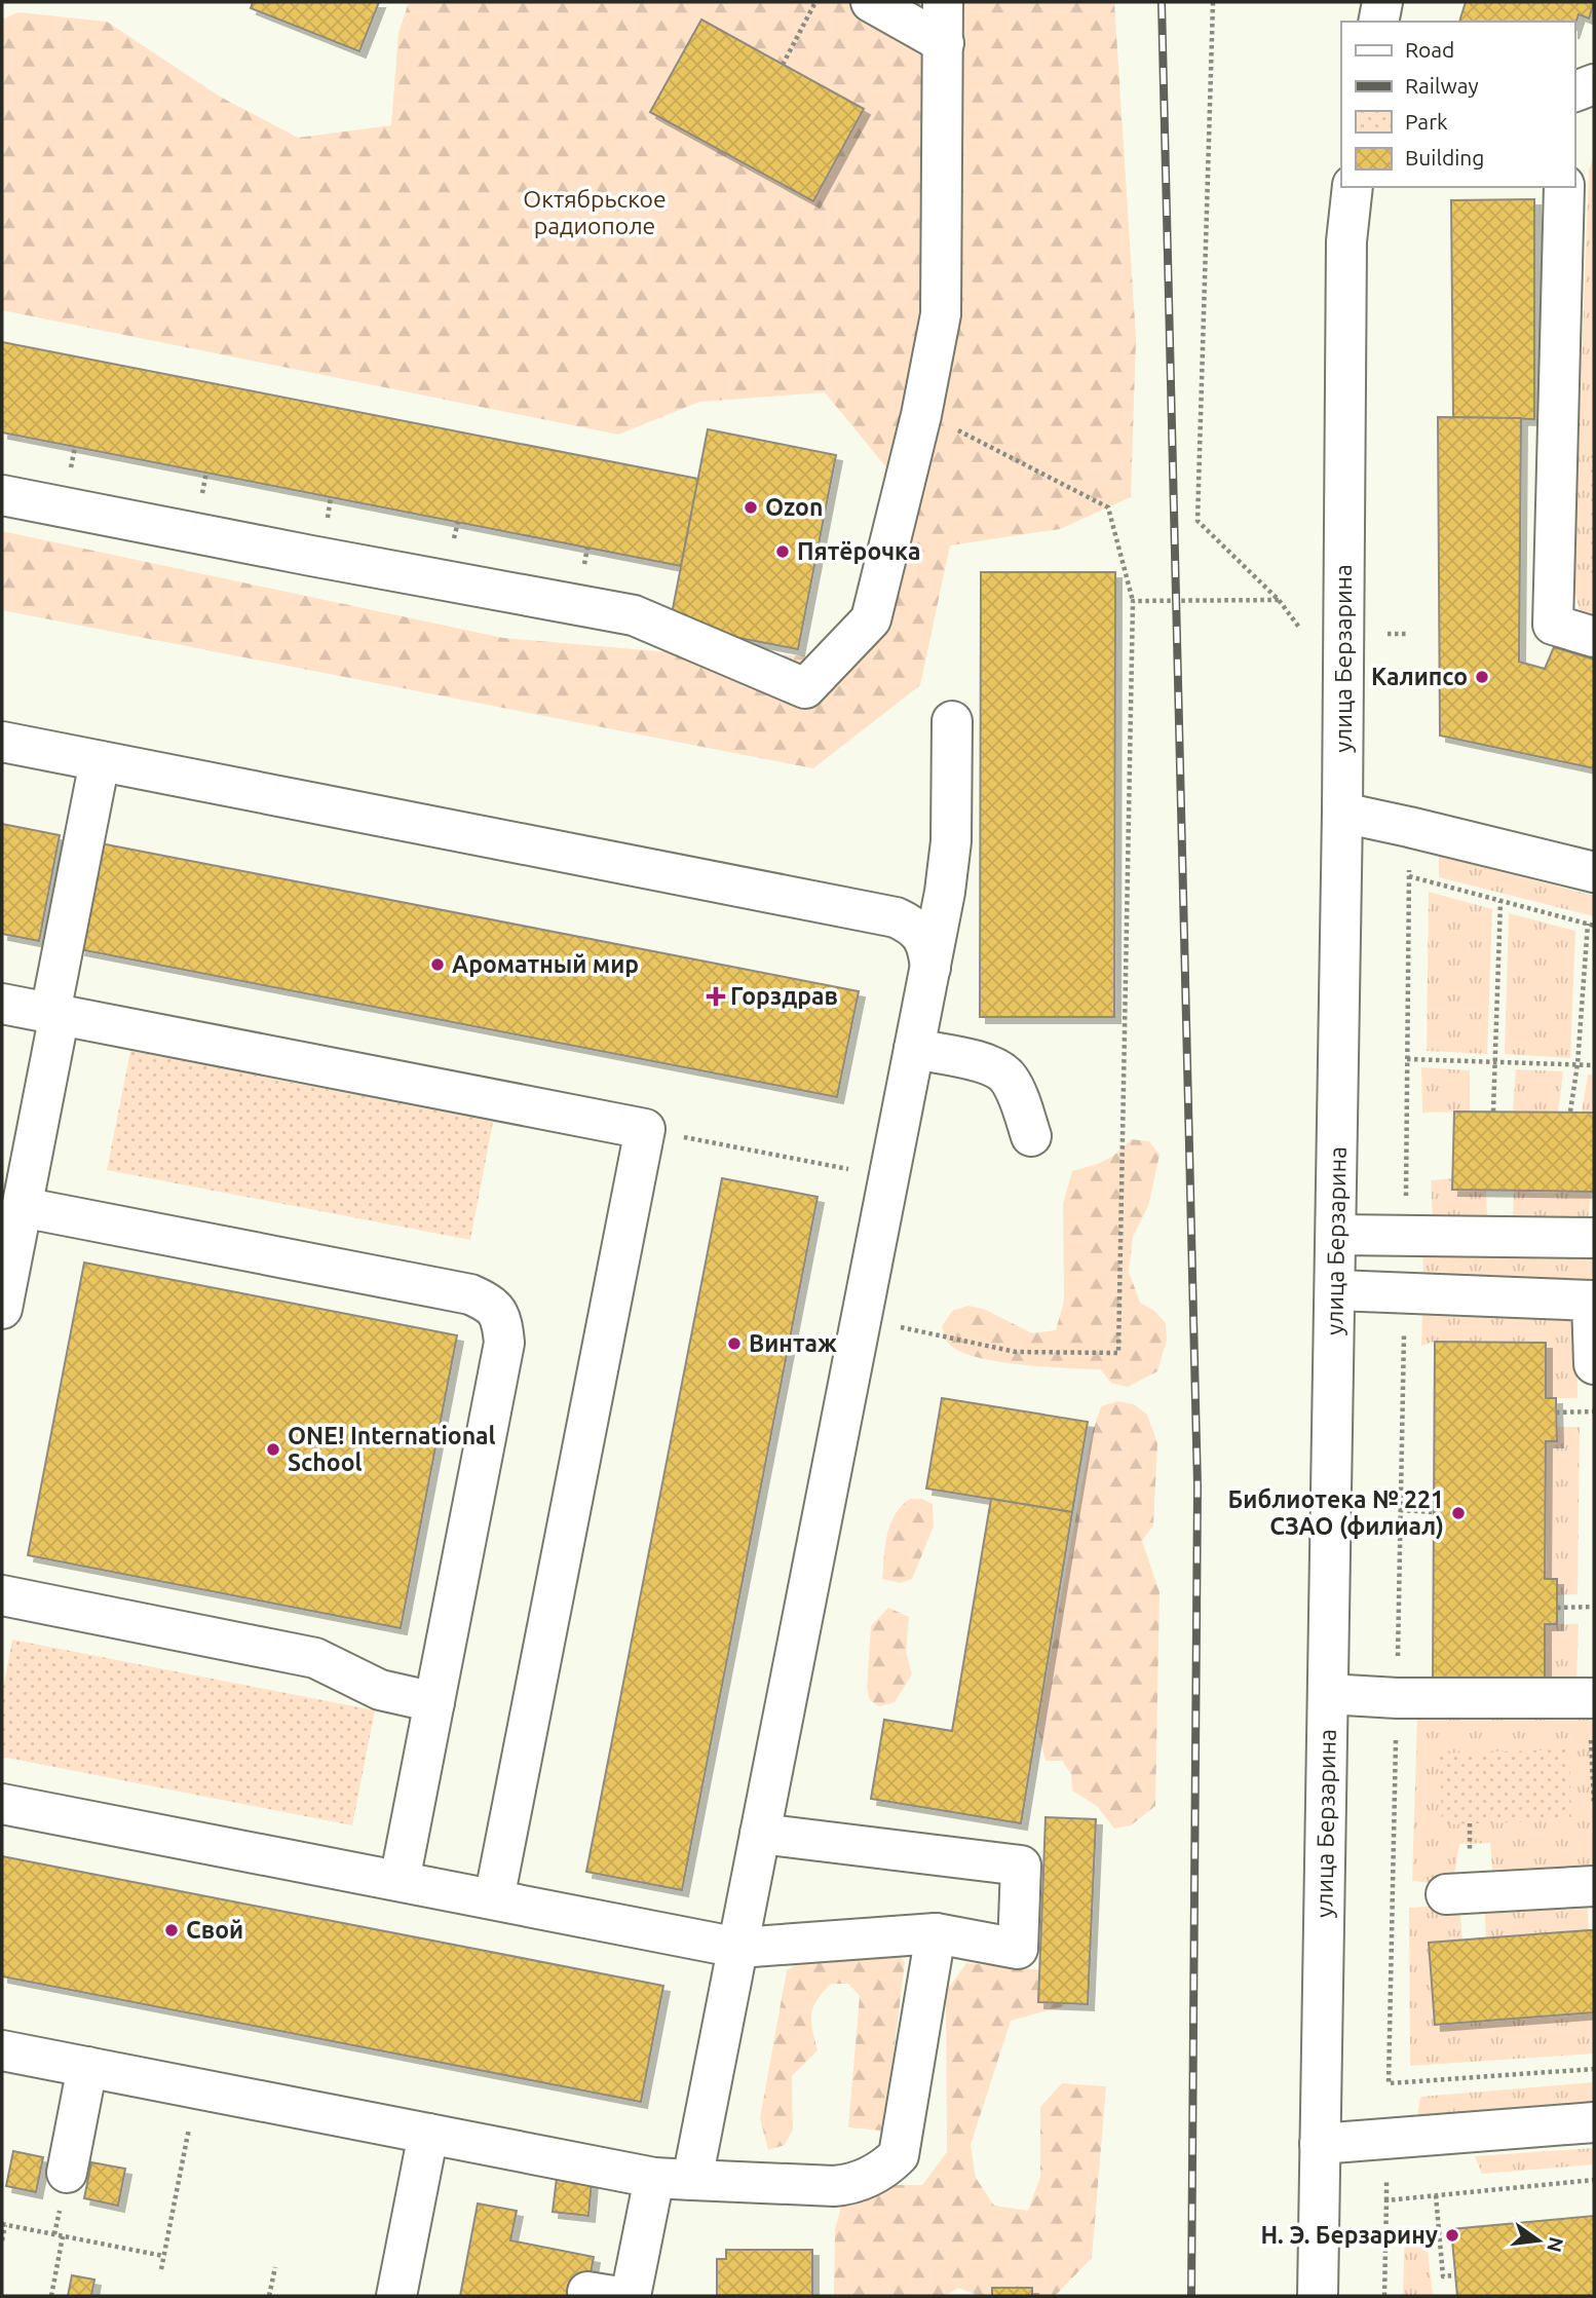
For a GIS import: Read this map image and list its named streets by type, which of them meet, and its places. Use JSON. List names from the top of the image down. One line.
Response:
{"streets":{"street":["улица Берзарина"]},"parks":["Октябрьское радиополе"],"places":{"other":["Ozon","Пятёрочка","Калипсо","Ароматный мир","Винтаж","ONE! International School","Библиотека № 221 СЗАО (филиал)","Свой","Н. Э. Берзарину"],"health":["Горздрав"]},"legend":["Road","Railway","Park","Building"],"north":"right"}
